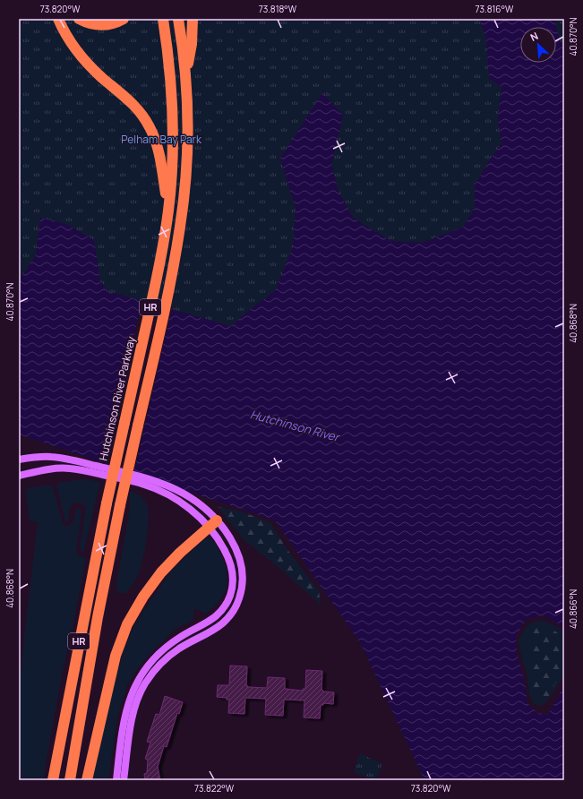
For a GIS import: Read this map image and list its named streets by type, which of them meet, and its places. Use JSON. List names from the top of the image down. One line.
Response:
{"streets":{"highway":["HR","Hutchinson River Parkway"]},"water":["Hutchinson River"],"parks":["Pelham Bay Park"],"north":"top left","coordinates":["73.820°W","73.818°W","73.816°W","40.870°N","40.868°N","40.866°N","73.822°W"]}
